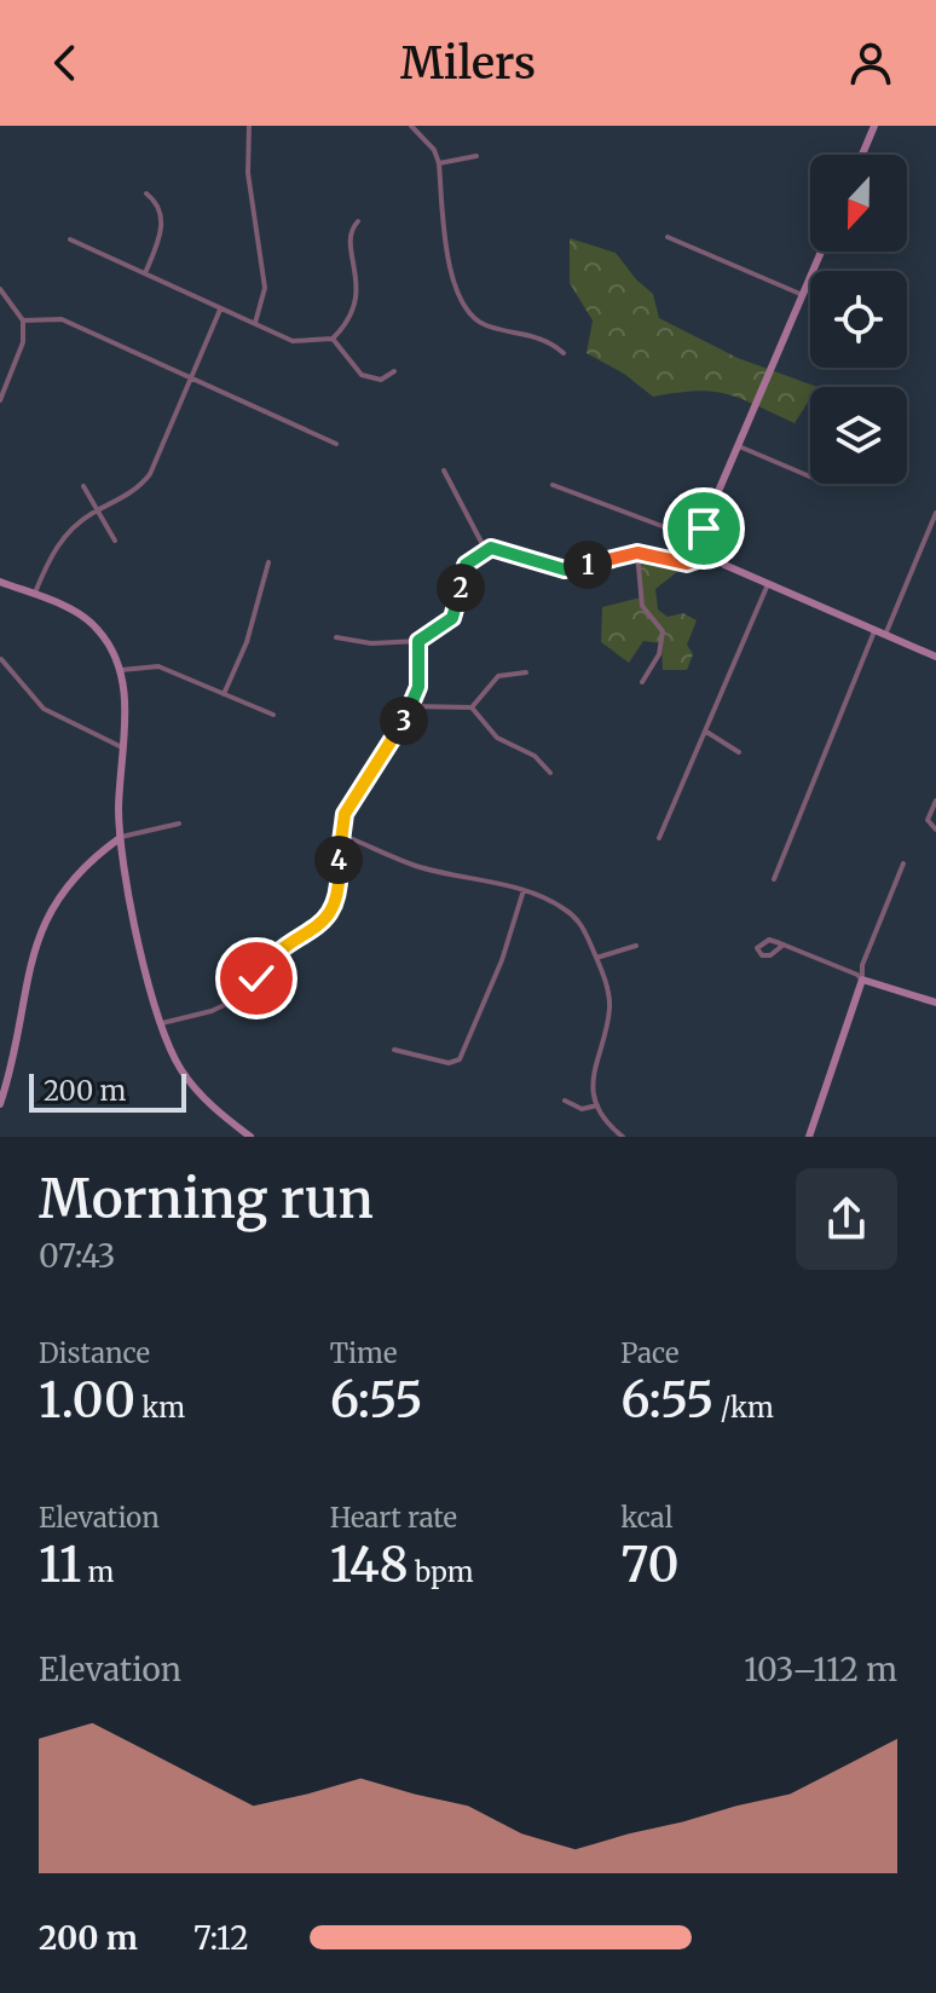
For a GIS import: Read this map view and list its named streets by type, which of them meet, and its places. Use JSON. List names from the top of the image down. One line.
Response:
{"scale_bar":"200 m","north":"bottom","page":{"header":"Milers","pins":["1","2","3","4"],"scale":"200 m","heading":["Morning run","07:43"],"stats":[["Distance","1.00 km"],["Time","6:55"],["Pace","6:55 /km"],["Elevation","11 m"],["Heart rate","148 bpm"],["kcal","70"]],"chart":["Elevation","103–112 m"],"list":[{"name":"200 m","note":"7:12"}]}}
